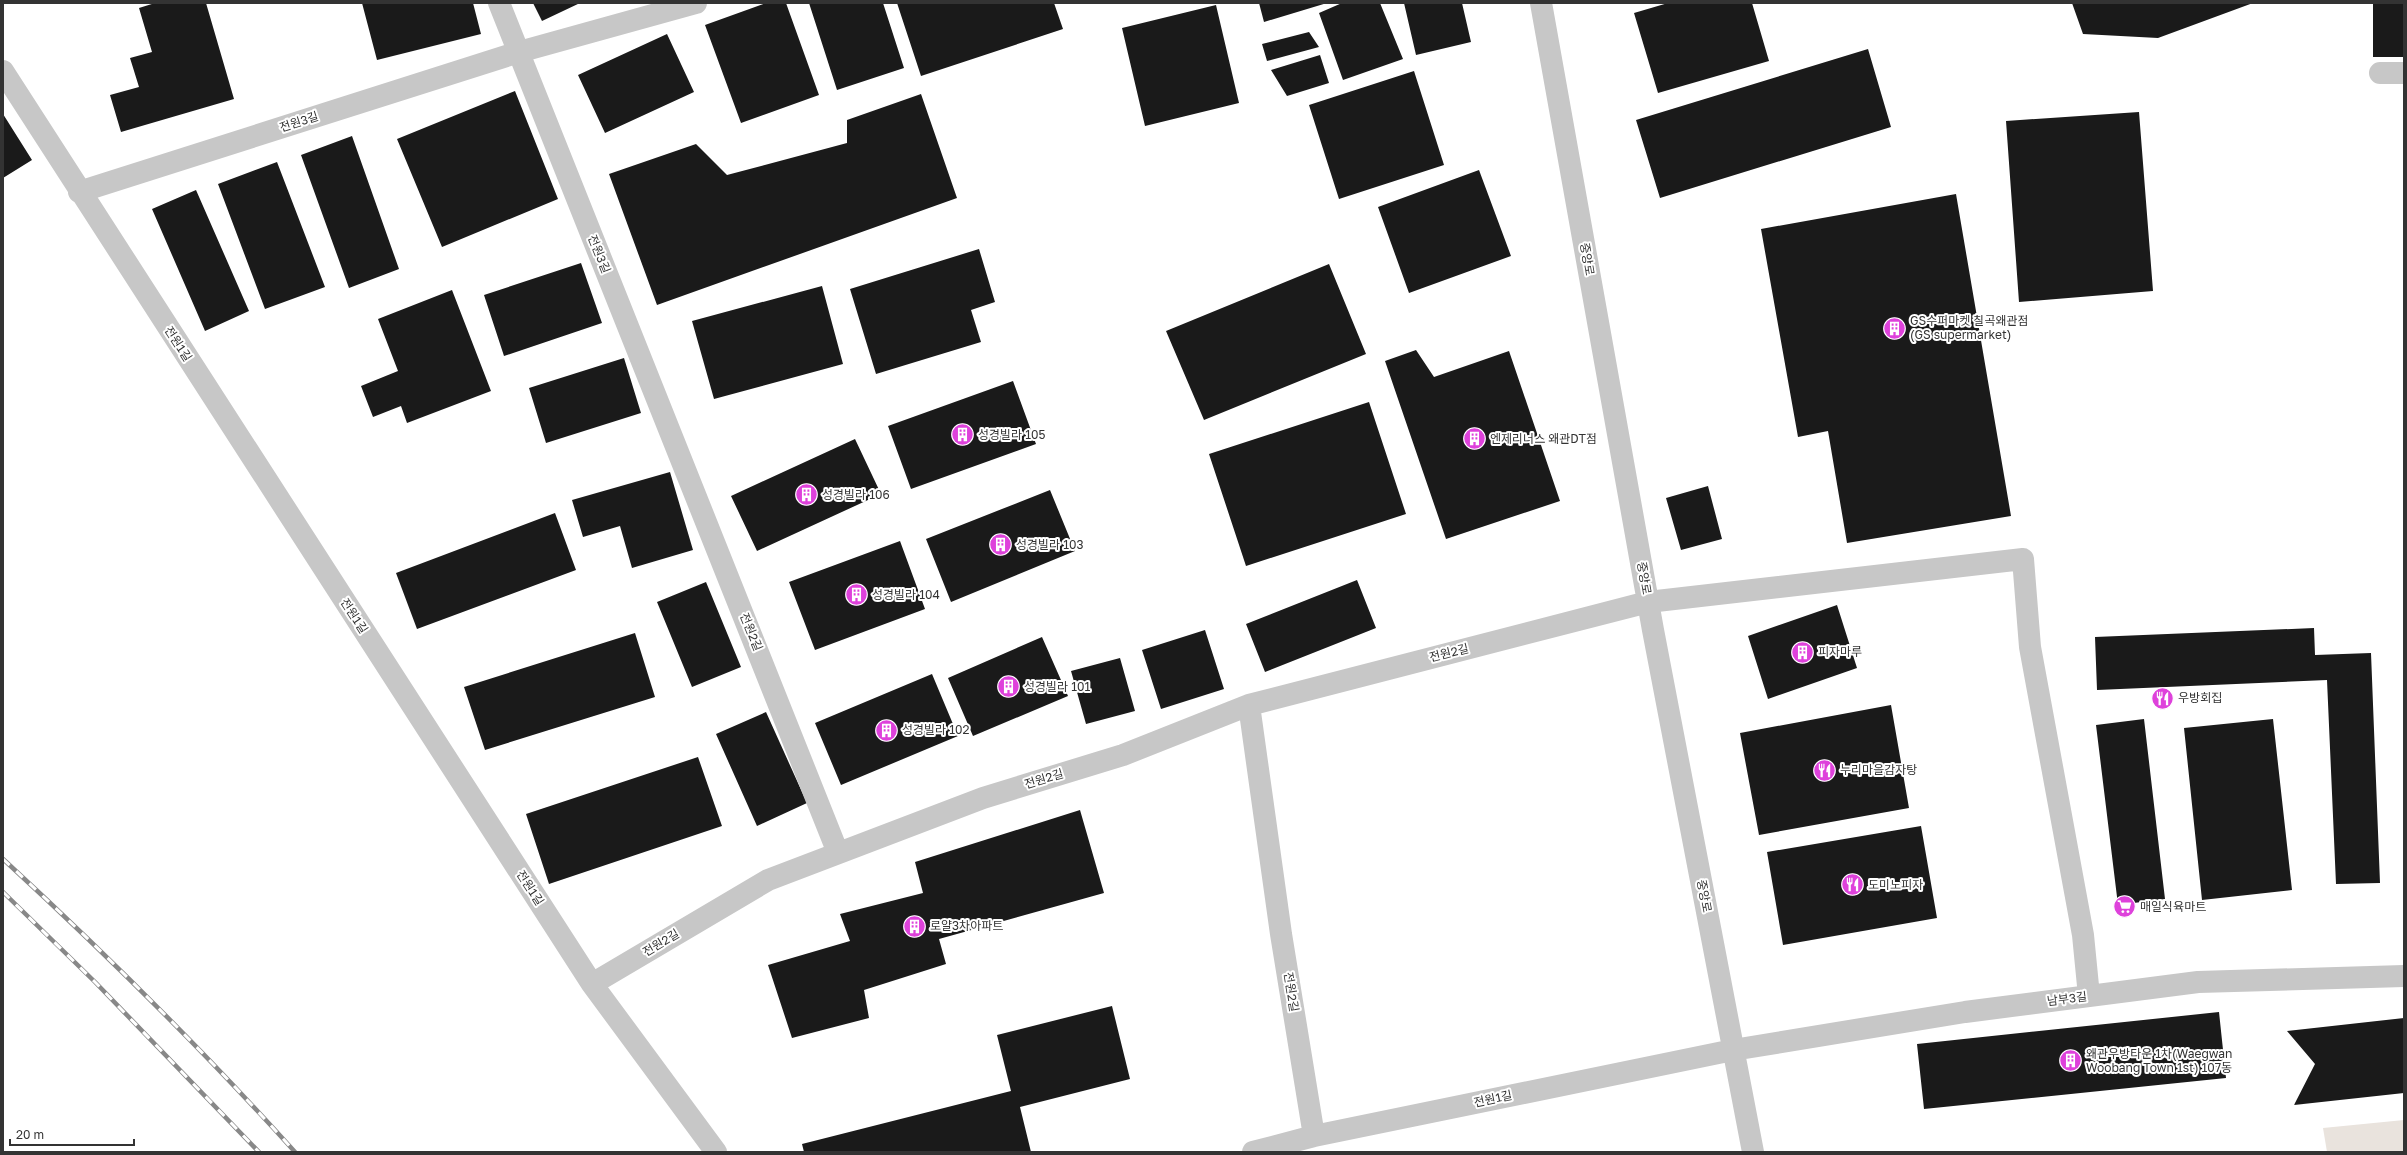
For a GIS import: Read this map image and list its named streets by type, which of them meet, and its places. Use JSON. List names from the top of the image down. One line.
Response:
{"streets":{"street":["전원3길","중앙로","전원1길","전원2길","남부3길"]},"crossings":[["전원3길","전원1길"],["전원3길","전원2길"],["중앙로","전원1길"],["중앙로","전원2길"],["중앙로","남부3길"],["전원1길","전원2길"],["전원1길","남부3길"],["전원2길","남부3길"]],"places":{"building":["GS수퍼마켓 칠곡왜관점 (GS supermarket)","성경빌라 105","엔제리너스 왜관DT점","성경빌라 106","성경빌라 103","성경빌라 104","피자마루","성경빌라 101","성경빌라 102","로얄3차아파트","왜관우방타운 1차(Waegwan Woobang Town 1st) 107동"],"restaurant":["우방회집","누리마을감자탕","도미노피자"],"supermarket":["매일식육마트"]},"scale_bar":"20 m"}
